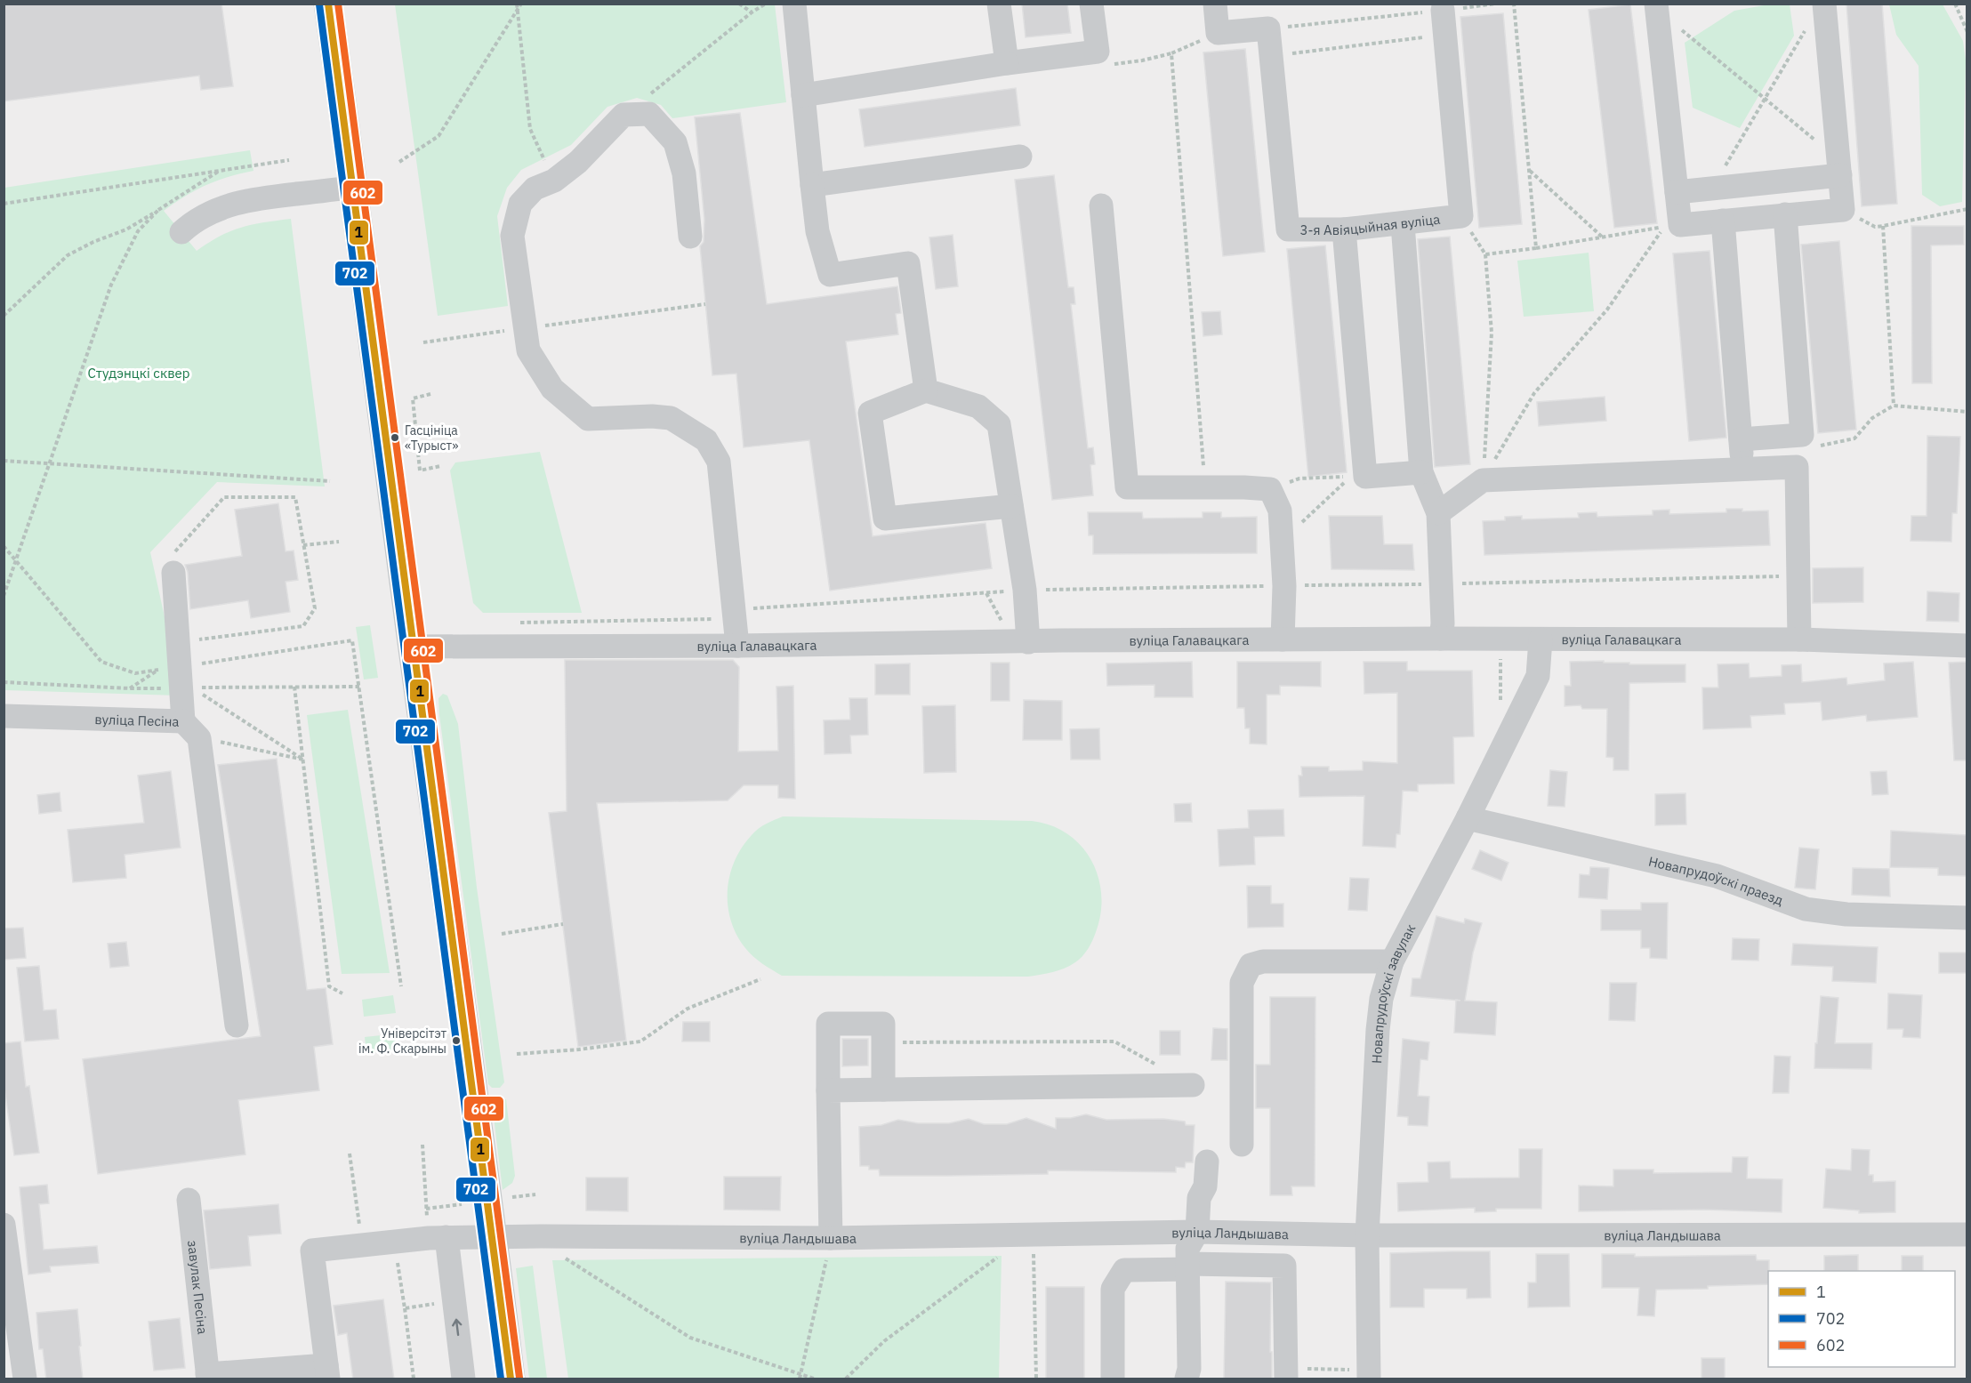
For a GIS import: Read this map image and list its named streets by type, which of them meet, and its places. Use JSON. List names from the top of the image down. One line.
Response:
{"streets":{"street":["3-я Авіяцыйная вуліца","вуліца Галавацкага","вуліца Песіна","Новапрудоўскі праезд","Новапрудоўскі завулак","вуліца Ландышава","завулак Песіна"]},"crossings":[["вуліца Галавацкага","Новапрудоўскі завулак"],["Новапрудоўскі праезд","Новапрудоўскі завулак"],["Новапрудоўскі завулак","вуліца Ландышава"],["вуліца Ландышава","завулак Песіна"]],"parks":["Студэнцкі сквер"],"places":["Гасцініца «Турыст»","Універсітэт ім. Ф. Скарыны"],"lines":["transit line 1","transit line 602","transit line 702"],"legend":["1","702","602"]}
